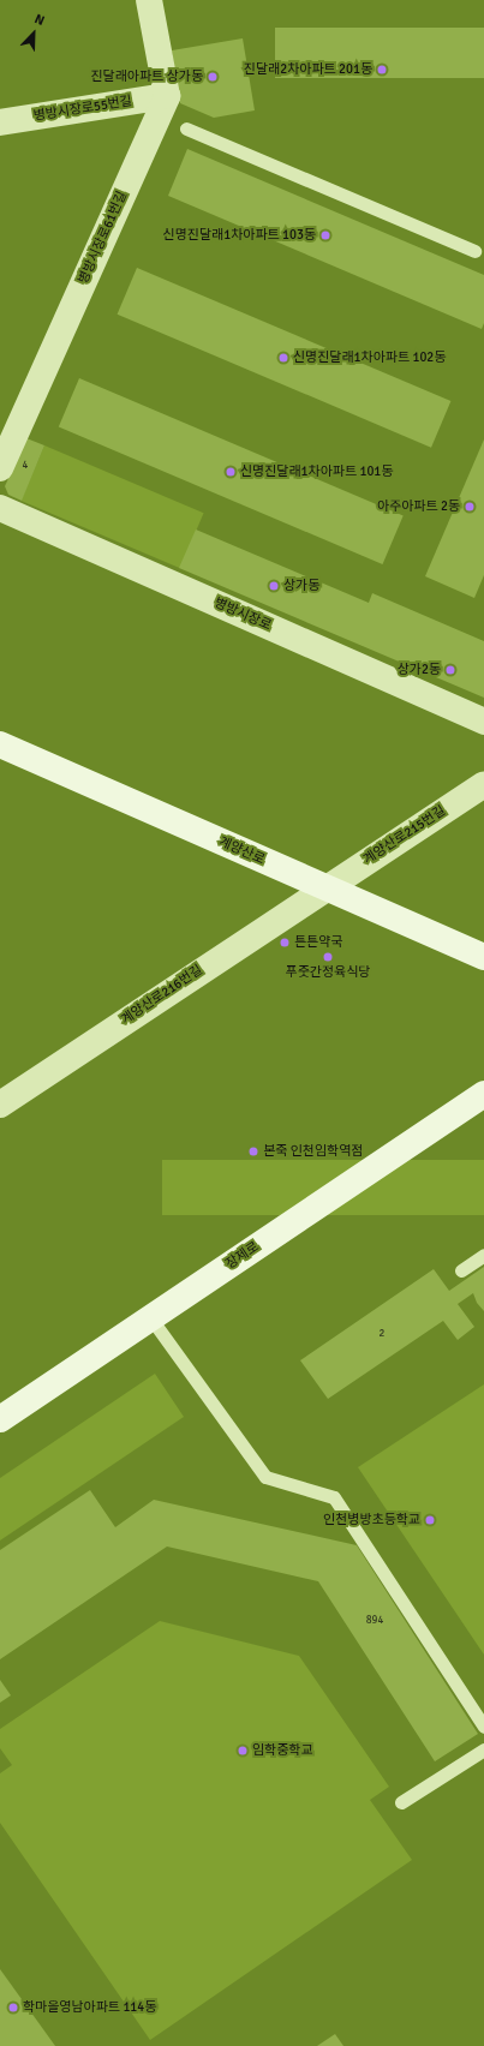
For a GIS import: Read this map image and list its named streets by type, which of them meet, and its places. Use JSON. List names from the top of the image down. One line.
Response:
{"streets":{"main road":["계양산로","장제로"],"street":["병방시장로55번길","병방시장로61번길","병방시장로","계양산로215번길","계양산로216번길"]},"crossings":[["병방시장로55번길","병방시장로61번길"],["계양산로215번길","계양산로"],["계양산로215번길","계양산로216번길"],["계양산로","계양산로216번길"]],"places":["진달래2차아파트 201동","진달래아파트 상가동","신명진달래1차아파트 103동","신명진달래1차아파트 102동","신명진달래1차아파트 101동","아주아파트 2동","상가동","상가2동","튼튼약국","푸줏간정육식당","본죽 인천임학역점","인천병방초등학교","임학중학교","학마을영남아파트 114동"],"house_numbers":["4","2","894"],"north":"top right"}
